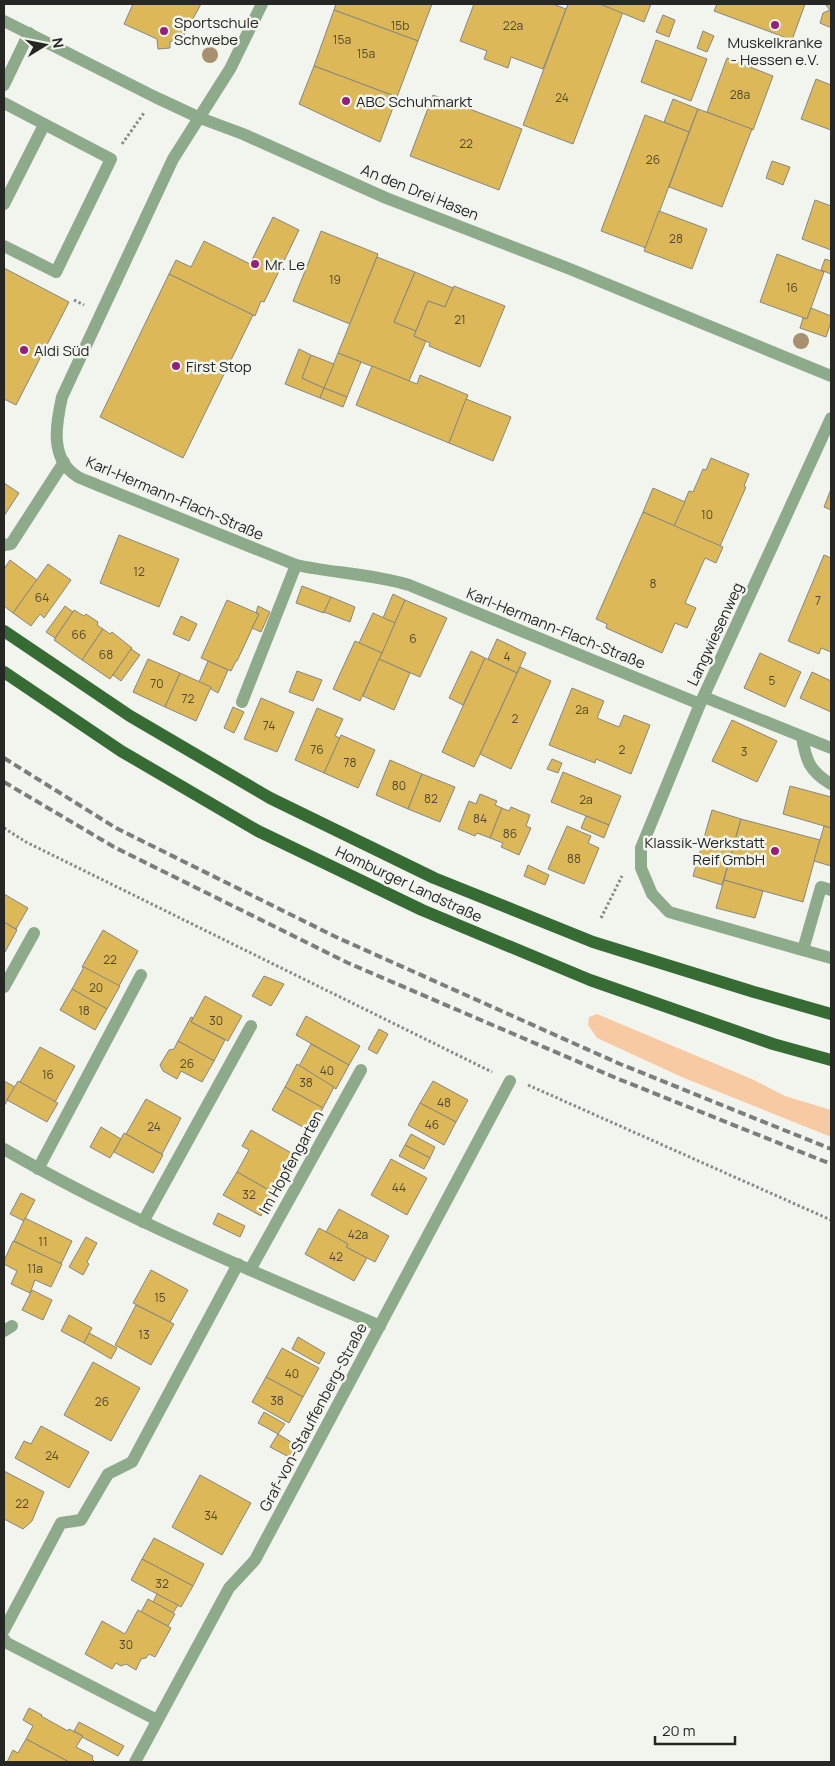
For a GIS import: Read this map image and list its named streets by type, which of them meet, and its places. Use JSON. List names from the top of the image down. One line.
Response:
{"streets":{"main road":["Homburger Landstraße"],"street":["An den Drei Hasen","Karl-Hermann-Flach-Straße","Langwiesenweg","Im Hopfengarten","Graf-von-Stauffenberg-Straße"]},"crossings":[["An den Drei Hasen","Karl-Hermann-Flach-Straße"],["Karl-Hermann-Flach-Straße","Langwiesenweg"]],"places":["Muskelkranke - Hessen e.V.","Sportschule Schwebe","ABC Schuhmarkt","Mr. Le","Aldi Süd","First Stop","Klassik-Werkstatt Reif GmbH"],"house_numbers":["15b","22a","15a","15a","28a","24","22","26","28","19","16","21","10","12","8","64","7","66","6","68","4","5","70","72","2a","2","74","76","2","3","78","80","82","2a","84","86","88","22","20","18","30","26","40","16","38","48","46","24","44","32","42a","11","42","11a","15","13","40","38","26","24","22","34","32","30"],"scale_bar":"20 m","north":"right"}
